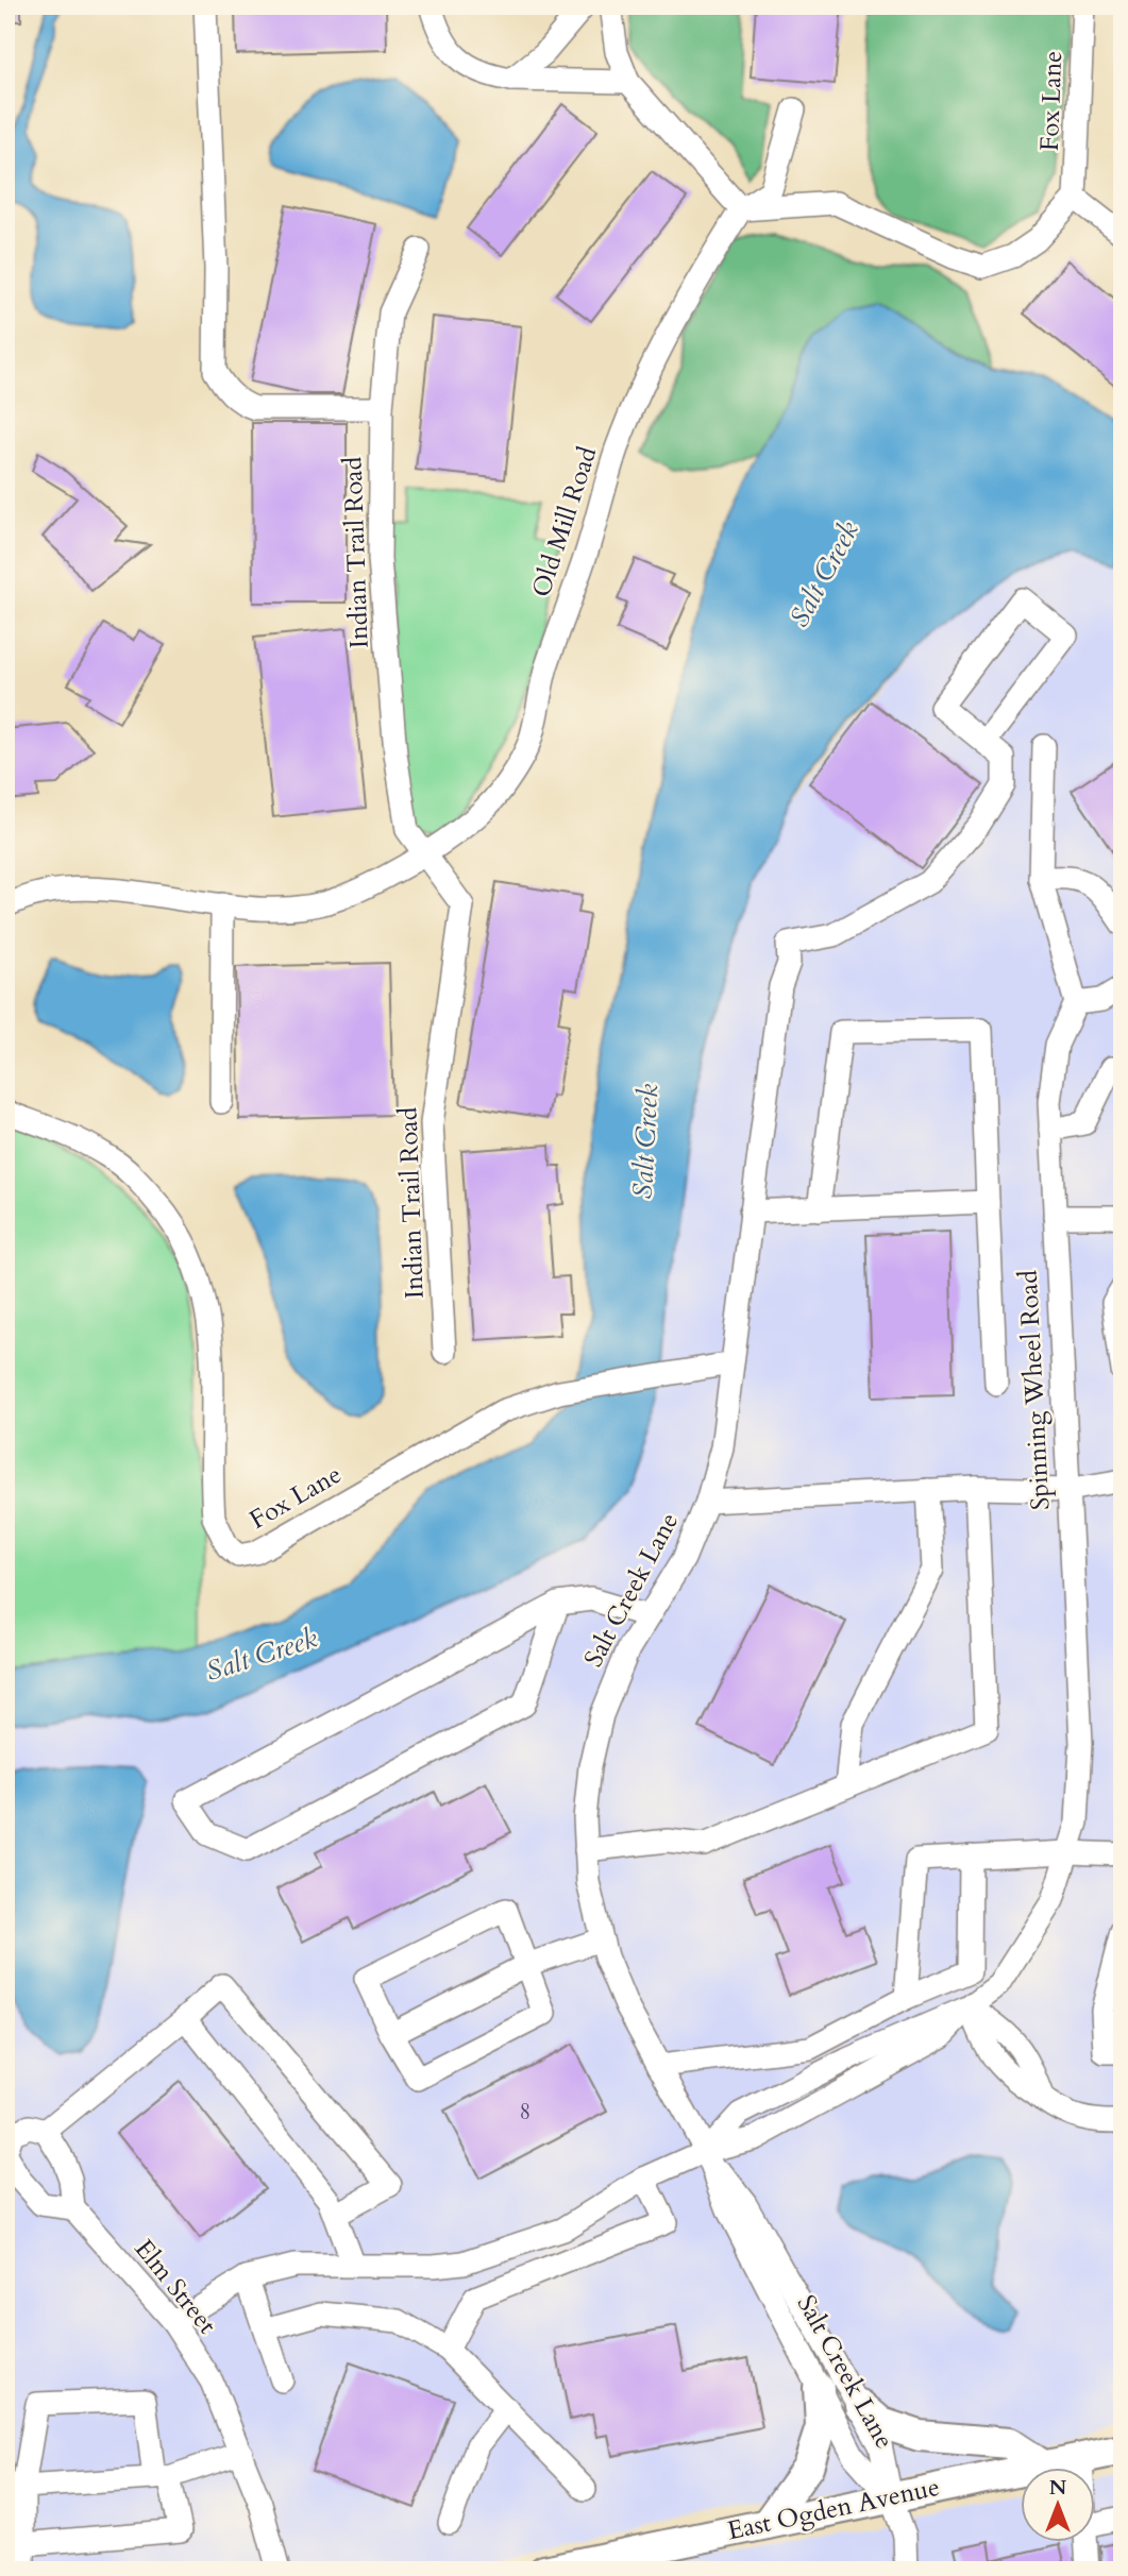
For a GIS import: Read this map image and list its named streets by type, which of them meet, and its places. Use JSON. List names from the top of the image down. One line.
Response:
{"streets":{"main road":["East Ogden Avenue"],"street":["Fox Lane","Old Mill Road","Indian Trail Road","Spinning Wheel Road","Salt Creek Lane","Elm Street"]},"crossings":[["Fox Lane","Salt Creek Lane"],["Old Mill Road","Indian Trail Road"],["Spinning Wheel Road","Salt Creek Lane"],["Spinning Wheel Road","Elm Street"],["Salt Creek Lane","East Ogden Avenue"]],"water":["Salt Creek"],"house_numbers":["8"],"north":"top"}
